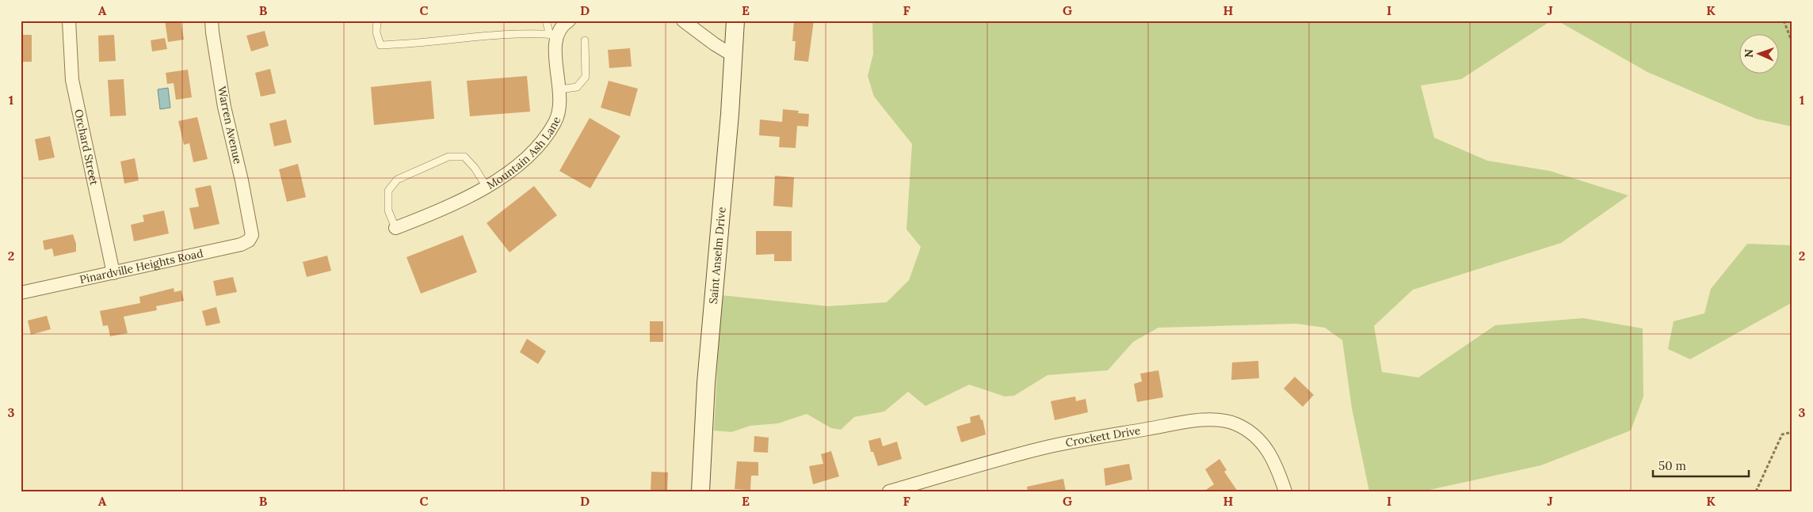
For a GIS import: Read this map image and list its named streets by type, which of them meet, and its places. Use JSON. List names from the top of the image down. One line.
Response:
{"streets":{"street":["Warren Avenue","Orchard Street","Mountain Ash Lane","Saint Anselm Drive","Pinardville Heights Road","Crockett Drive"]},"crossings":[["Warren Avenue","Pinardville Heights Road"],["Orchard Street","Pinardville Heights Road"]],"scale_bar":"50 m","north":"left","grid":{"columns":["A","B","C","D","E","F","G","H","I","J","K"],"rows":["1","2","3"]}}
